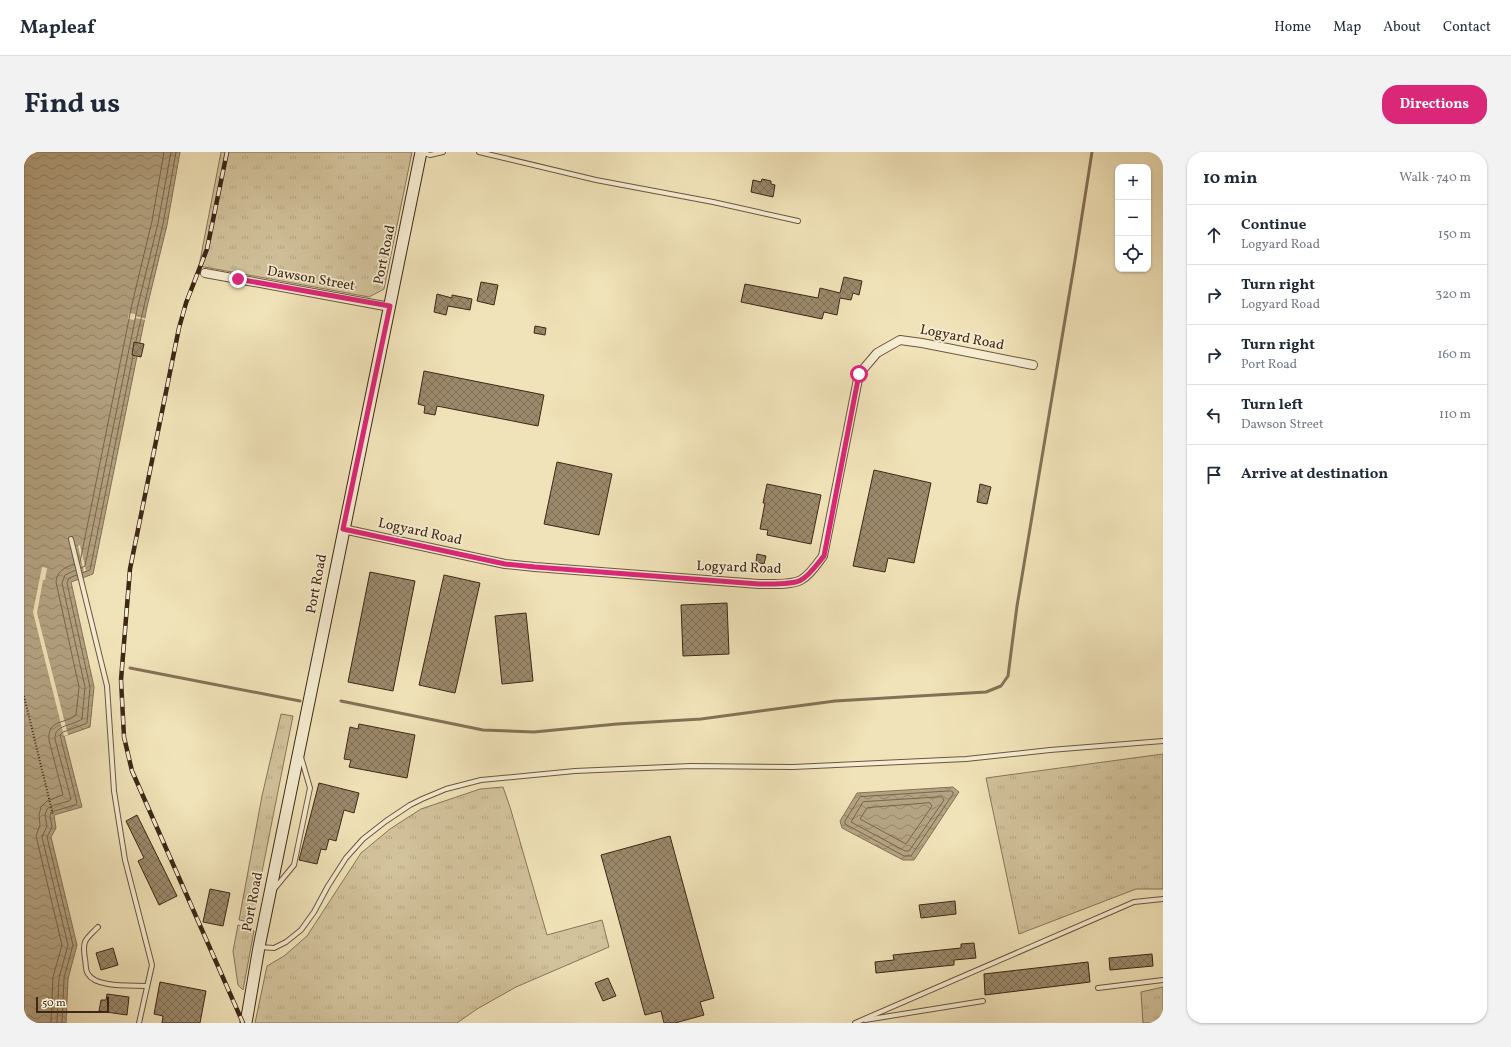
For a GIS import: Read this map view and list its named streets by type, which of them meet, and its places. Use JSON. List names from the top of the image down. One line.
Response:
{"streets":{"main road":["Port Road"],"street":["Dawson Street","Logyard Road"]},"crossings":[["Port Road","Dawson Street"],["Port Road","Logyard Road"]],"scale_bar":"50 m","page":{"header":"Mapleaf","nav":["Home","Map","About","Contact"],"title":"Find us","buttons":"Directions","heading":["10 min","Walk · 740 m"],"map_buttons":["+","−"],"list":[["Continue","Logyard Road","150 m"],["Turn right","Logyard Road","320 m"],["Turn right","Port Road","160 m"],["Turn left","Dawson Street","110 m"],"Arrive at destination"],"scale":"50 m"}}
